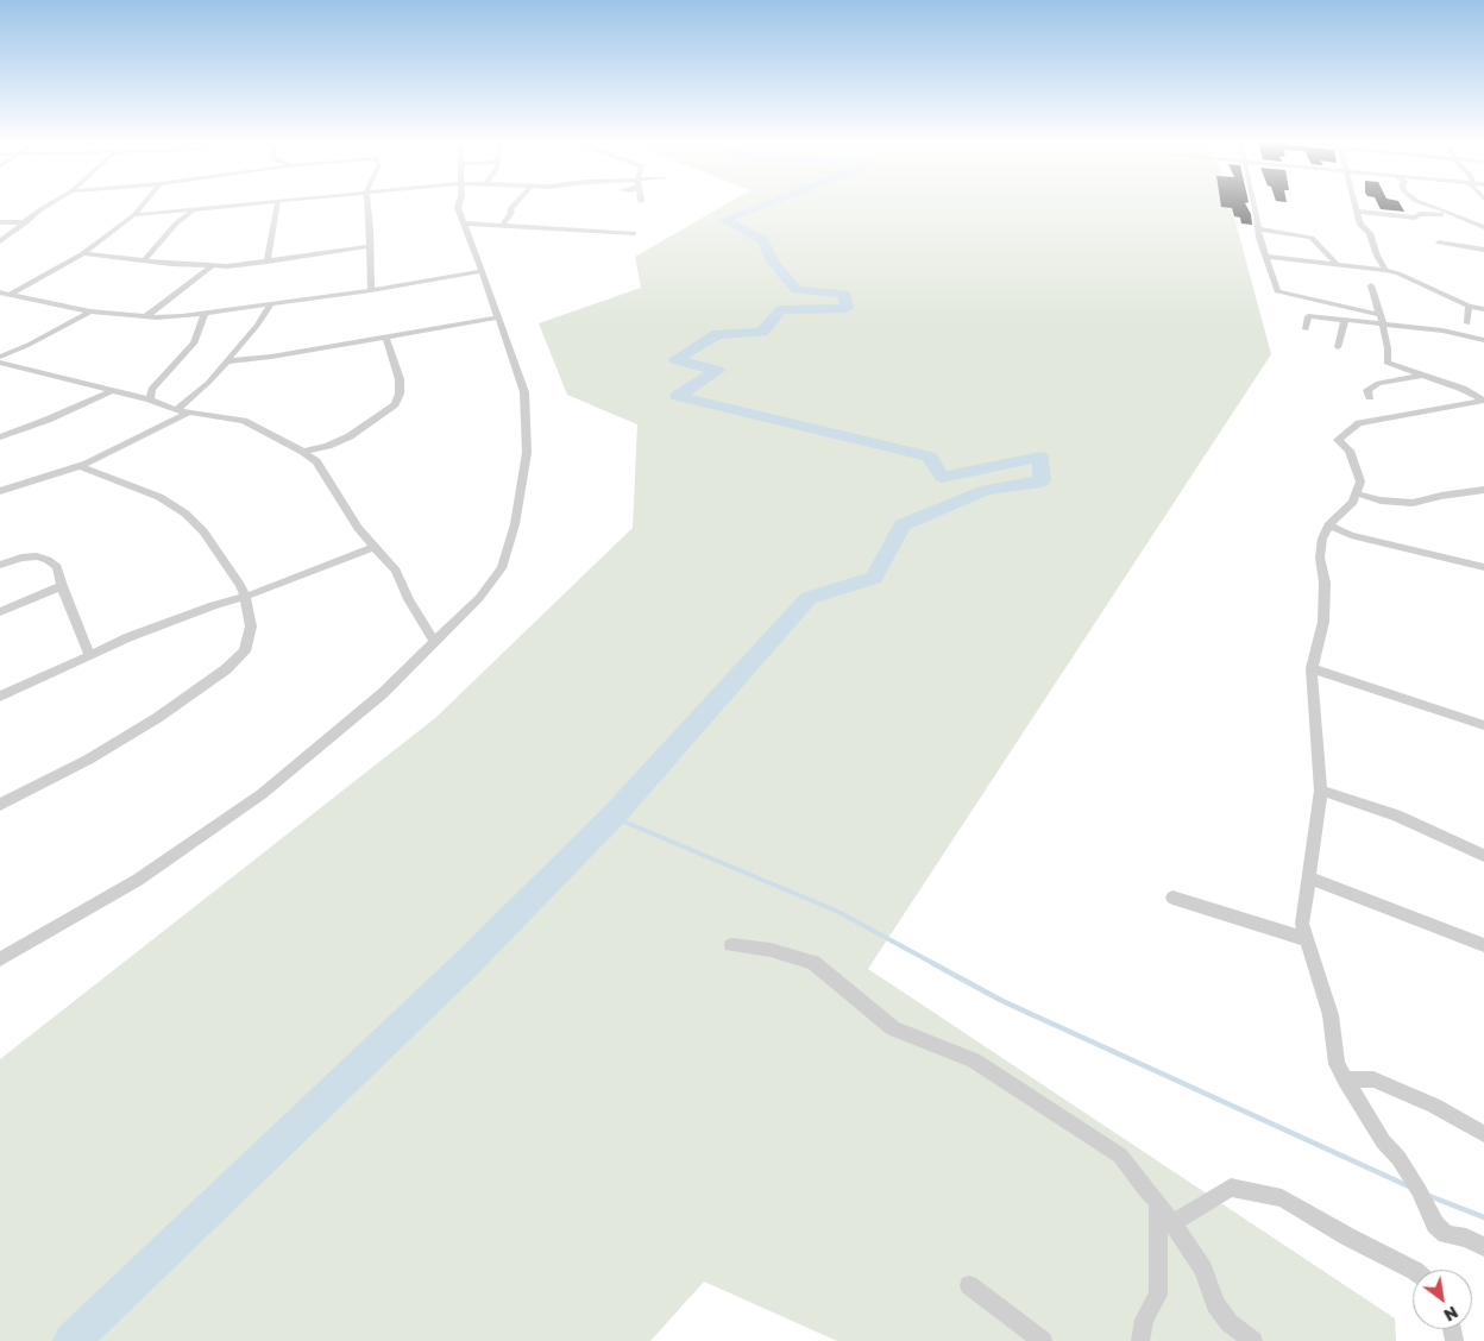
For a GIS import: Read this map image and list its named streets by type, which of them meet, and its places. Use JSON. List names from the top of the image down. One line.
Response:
{"north":"bottom right"}
